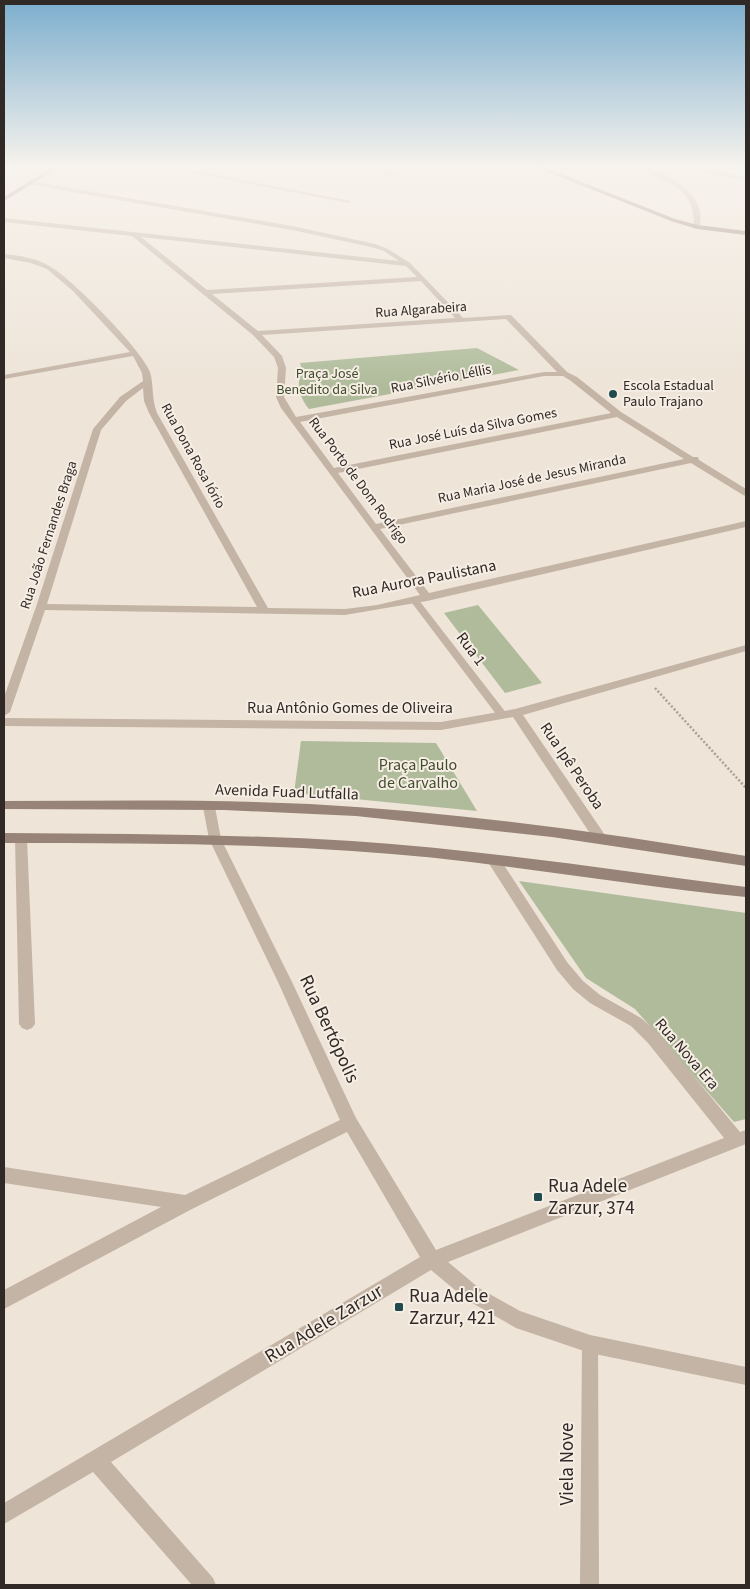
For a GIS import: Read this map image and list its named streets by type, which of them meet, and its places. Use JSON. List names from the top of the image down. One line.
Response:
{"streets":{"main road":["Avenida Fuad Lutfalla"],"street":["Rua Algarabeira","Rua Silvério Léllis","Rua José Luís da Silva Gomes","Rua Dona Rosa Iório","Rua Maria José de Jesus Miranda","Rua Porto de Dom Rodrigo","Rua João Fernandes Braga","Rua Aurora Paulistana","Rua Antônio Gomes de Oliveira","Rua Ipê Peroba","Rua Bertópolis","Rua Nova Era","Rua Adele Zarzur"],"lane":["Rua 1","Viela Nove"]},"crossings":[["Rua Algarabeira","Rua Silvério Léllis"],["Rua Algarabeira","Rua José Luís da Silva Gomes"],["Rua Algarabeira","Rua Maria José de Jesus Miranda"],["Rua Algarabeira","Rua Porto de Dom Rodrigo"],["Rua Silvério Léllis","Rua Porto de Dom Rodrigo"],["Rua José Luís da Silva Gomes","Rua Porto de Dom Rodrigo"],["Rua Dona Rosa Iório","Rua João Fernandes Braga"],["Rua Dona Rosa Iório","Rua Aurora Paulistana"],["Rua Maria José de Jesus Miranda","Rua Porto de Dom Rodrigo"],["Rua Porto de Dom Rodrigo","Rua Aurora Paulistana"],["Rua João Fernandes Braga","Rua Aurora Paulistana"],["Rua Aurora Paulistana","Rua 1"],["Rua 1","Rua Antônio Gomes de Oliveira"],["Rua Antônio Gomes de Oliveira","Rua Ipê Peroba"],["Rua Ipê Peroba","Avenida Fuad Lutfalla"],["Avenida Fuad Lutfalla","Rua Bertópolis"],["Rua Bertópolis","Rua Adele Zarzur"],["Rua Bertópolis","Viela Nove"],["Rua Nova Era","Rua Adele Zarzur"]],"parks":["Praça José Benedito da Silva","Praça Paulo de Carvalho"],"places":{"other":["Escola Estadual Paulo Trajano"],"transit":["Rua Adele Zarzur, 374","Rua Adele Zarzur, 421"]}}
